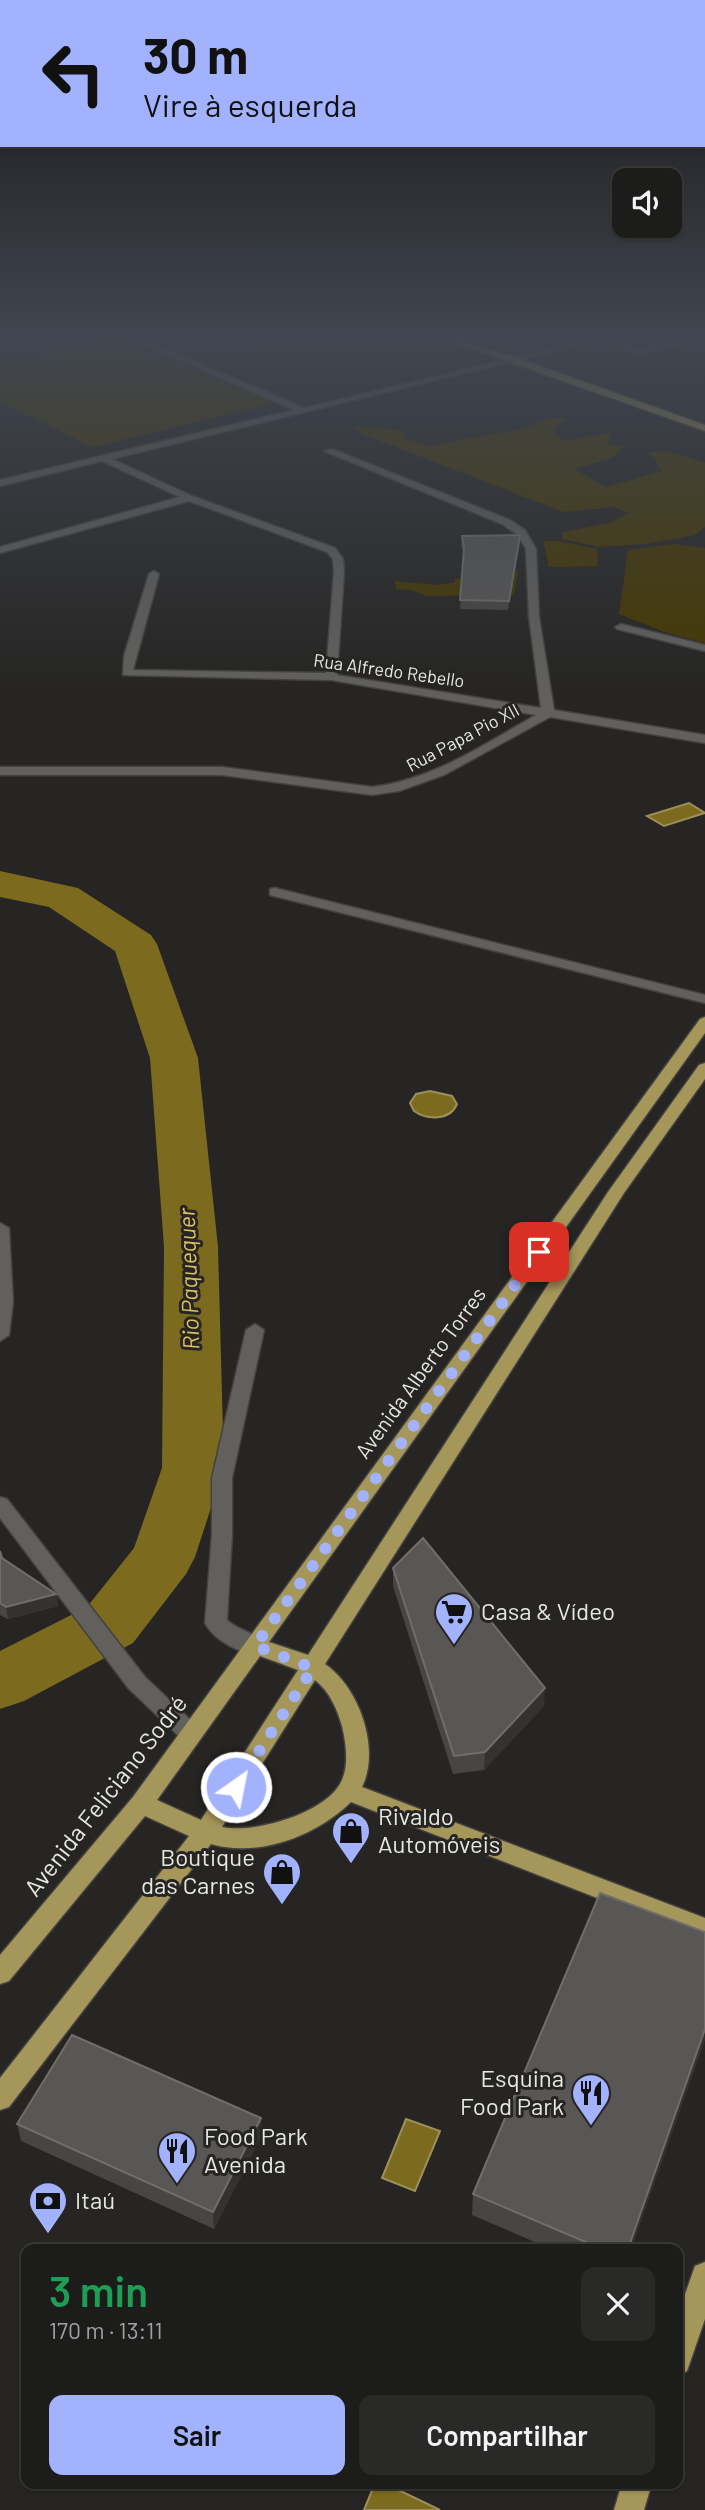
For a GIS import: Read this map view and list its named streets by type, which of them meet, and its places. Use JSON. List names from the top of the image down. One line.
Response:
{"streets":{"main road":["Avenida Alberto Torres","Avenida Feliciano Sodré"],"street":["Rua Alfredo Rebello","Rua Papa Pio XII"]},"crossings":[["Rua Alfredo Rebello","Rua Papa Pio XII"],["Avenida Alberto Torres","Avenida Feliciano Sodré"]],"water":["Rio Paquequer"],"places":{"supermarket":["Casa & Vídeo"],"shop":["Rivaldo Automóveis","Boutique das Carnes"],"restaurant":["Esquina Food Park","Food Park Avenida"],"bank":["Itaú"]},"page":{"turn":["30 m","Vire à esquerda"],"heading":["3 min","170 m · 13:11"],"buttons":["Sair","Compartilhar"]}}
